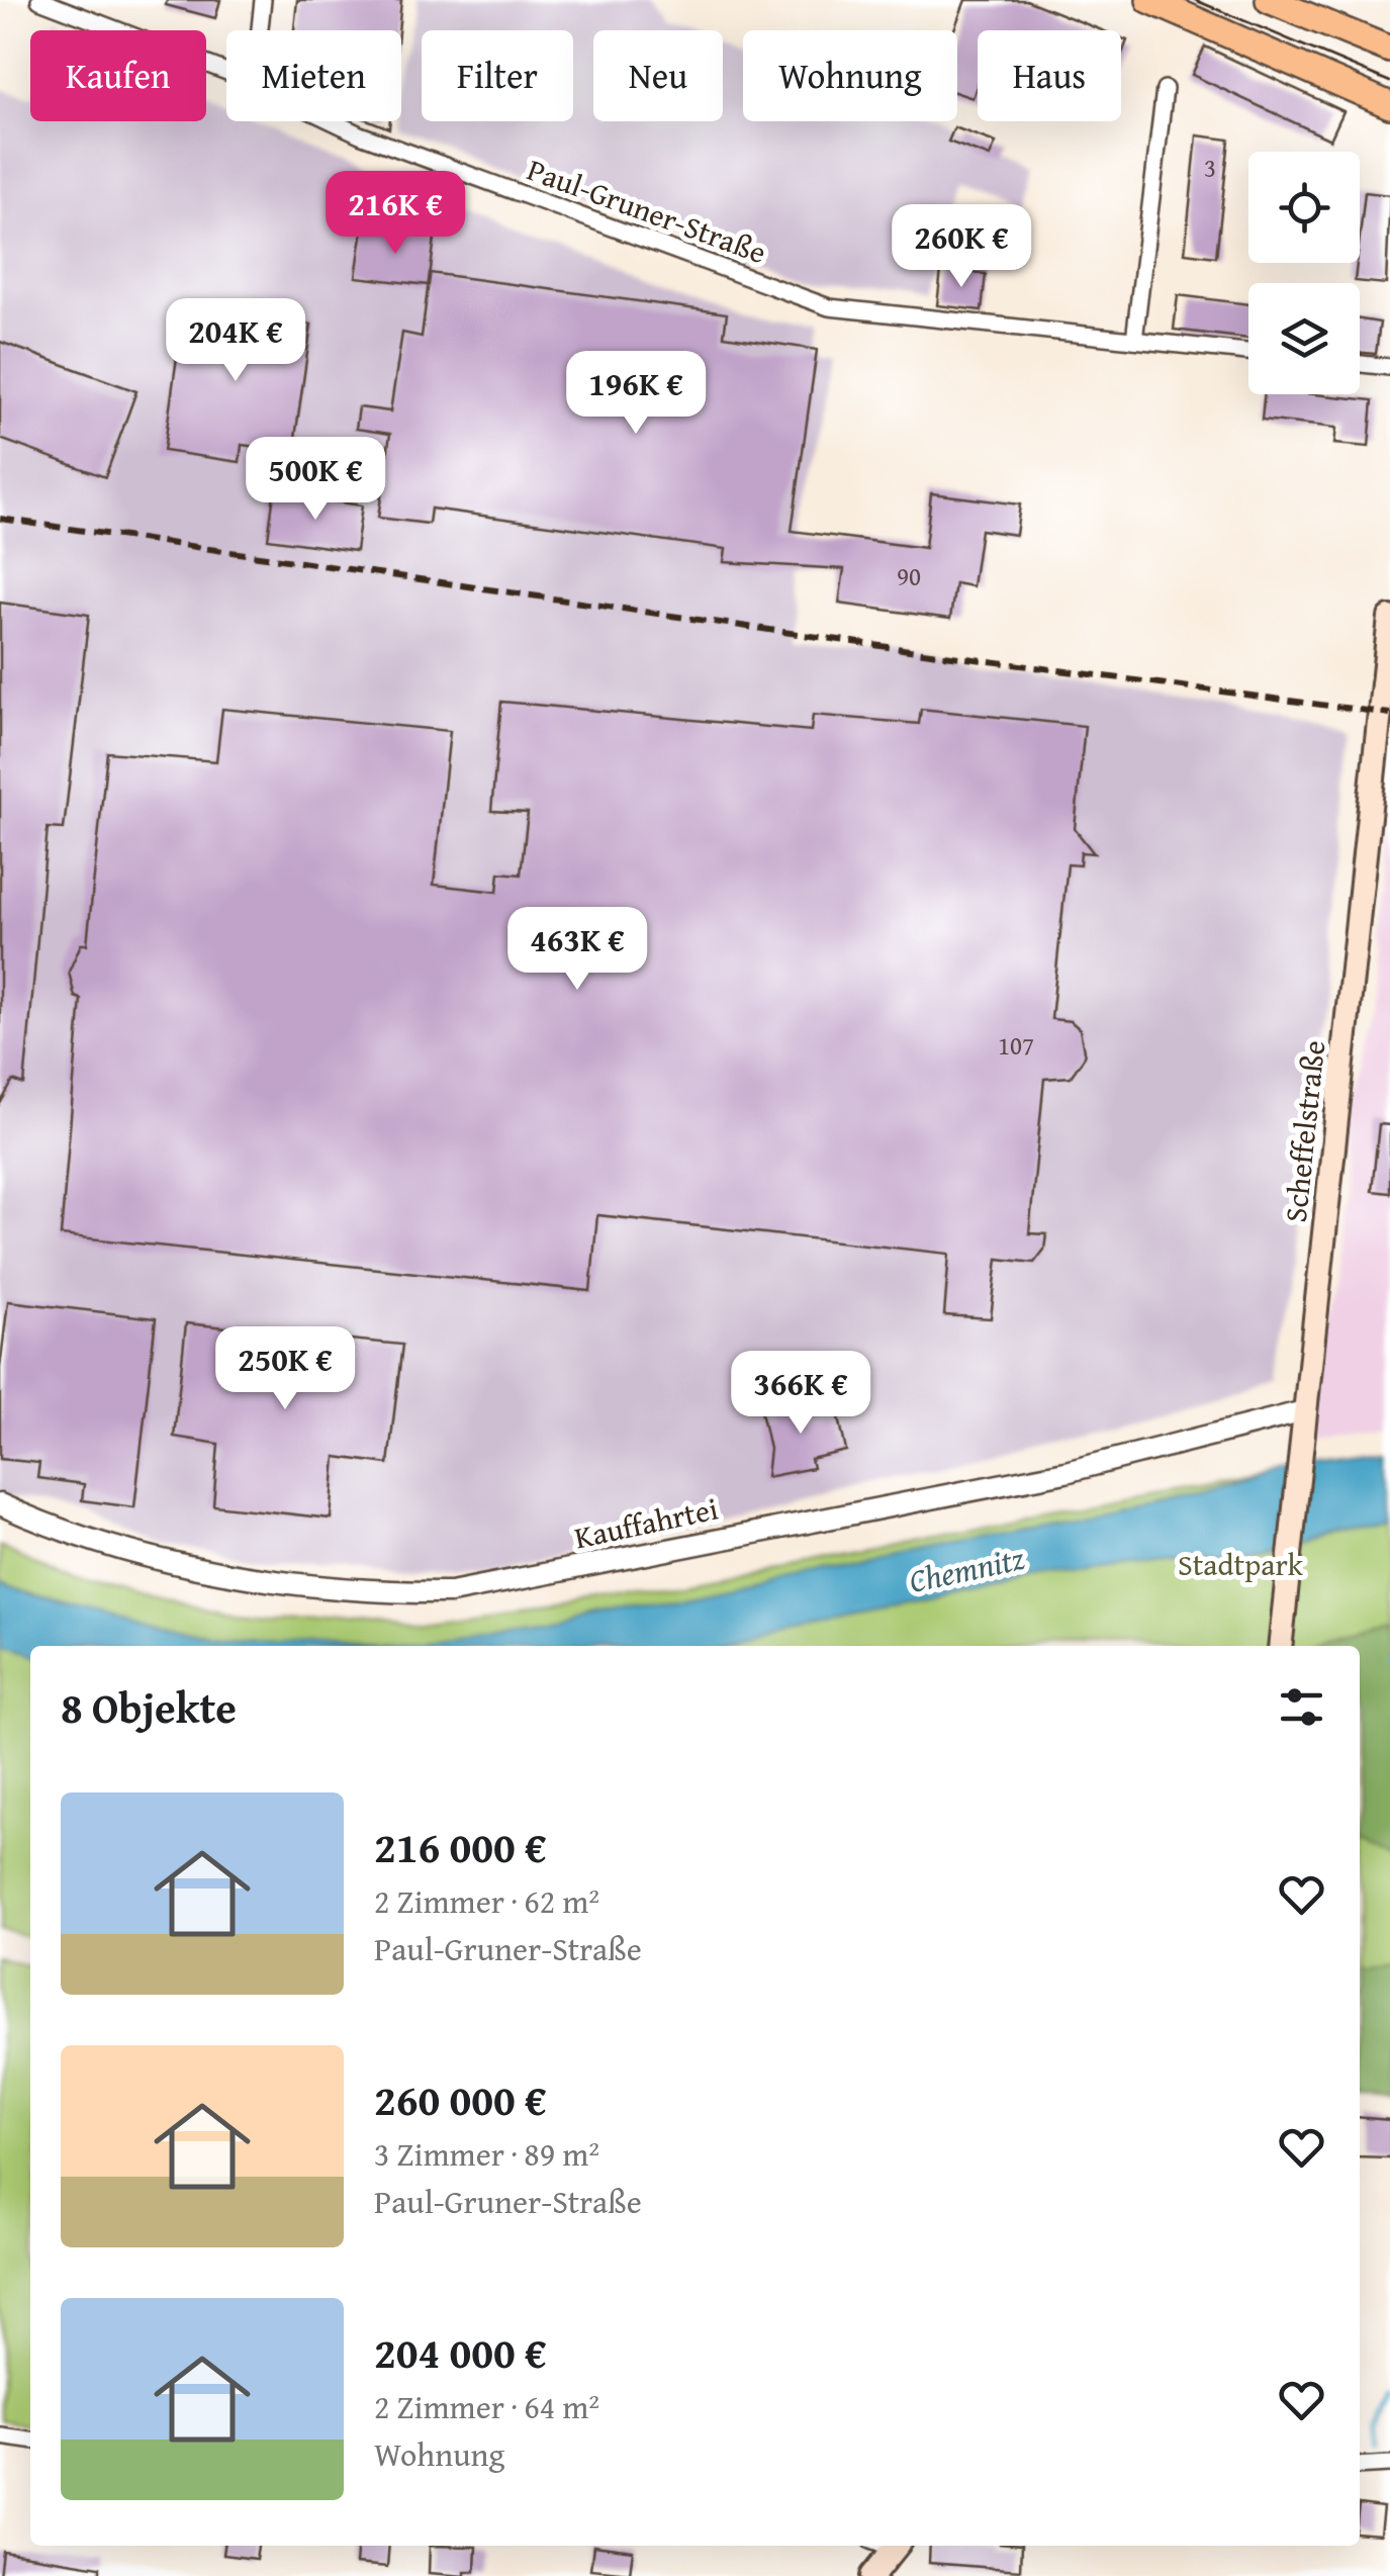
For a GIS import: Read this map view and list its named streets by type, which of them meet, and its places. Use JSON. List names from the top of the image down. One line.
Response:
{"streets":{"main road":["Scheffelstraße"],"street":["Paul-Gruner-Straße","Kauffahrtei"]},"crossings":[["Scheffelstraße","Kauffahrtei"]],"water":["Chemnitz"],"parks":["Stadtpark"],"house_numbers":["3","90","107"],"page":{"chip":["Kaufen","Mieten","Filter","Neu","Wohnung","Haus"],"price":["216K €","260K €","204K €","196K €","500K €","463K €","250K €","366K €"],"heading":"8 Objekte","list":[{"name":"216 000 €","note":"2 Zimmer · 62 m² · Paul-Gruner-Straße"},{"name":"260 000 €","note":"3 Zimmer · 89 m² · Paul-Gruner-Straße"},{"name":"204 000 €","note":"2 Zimmer · 64 m² · Wohnung"}]}}
